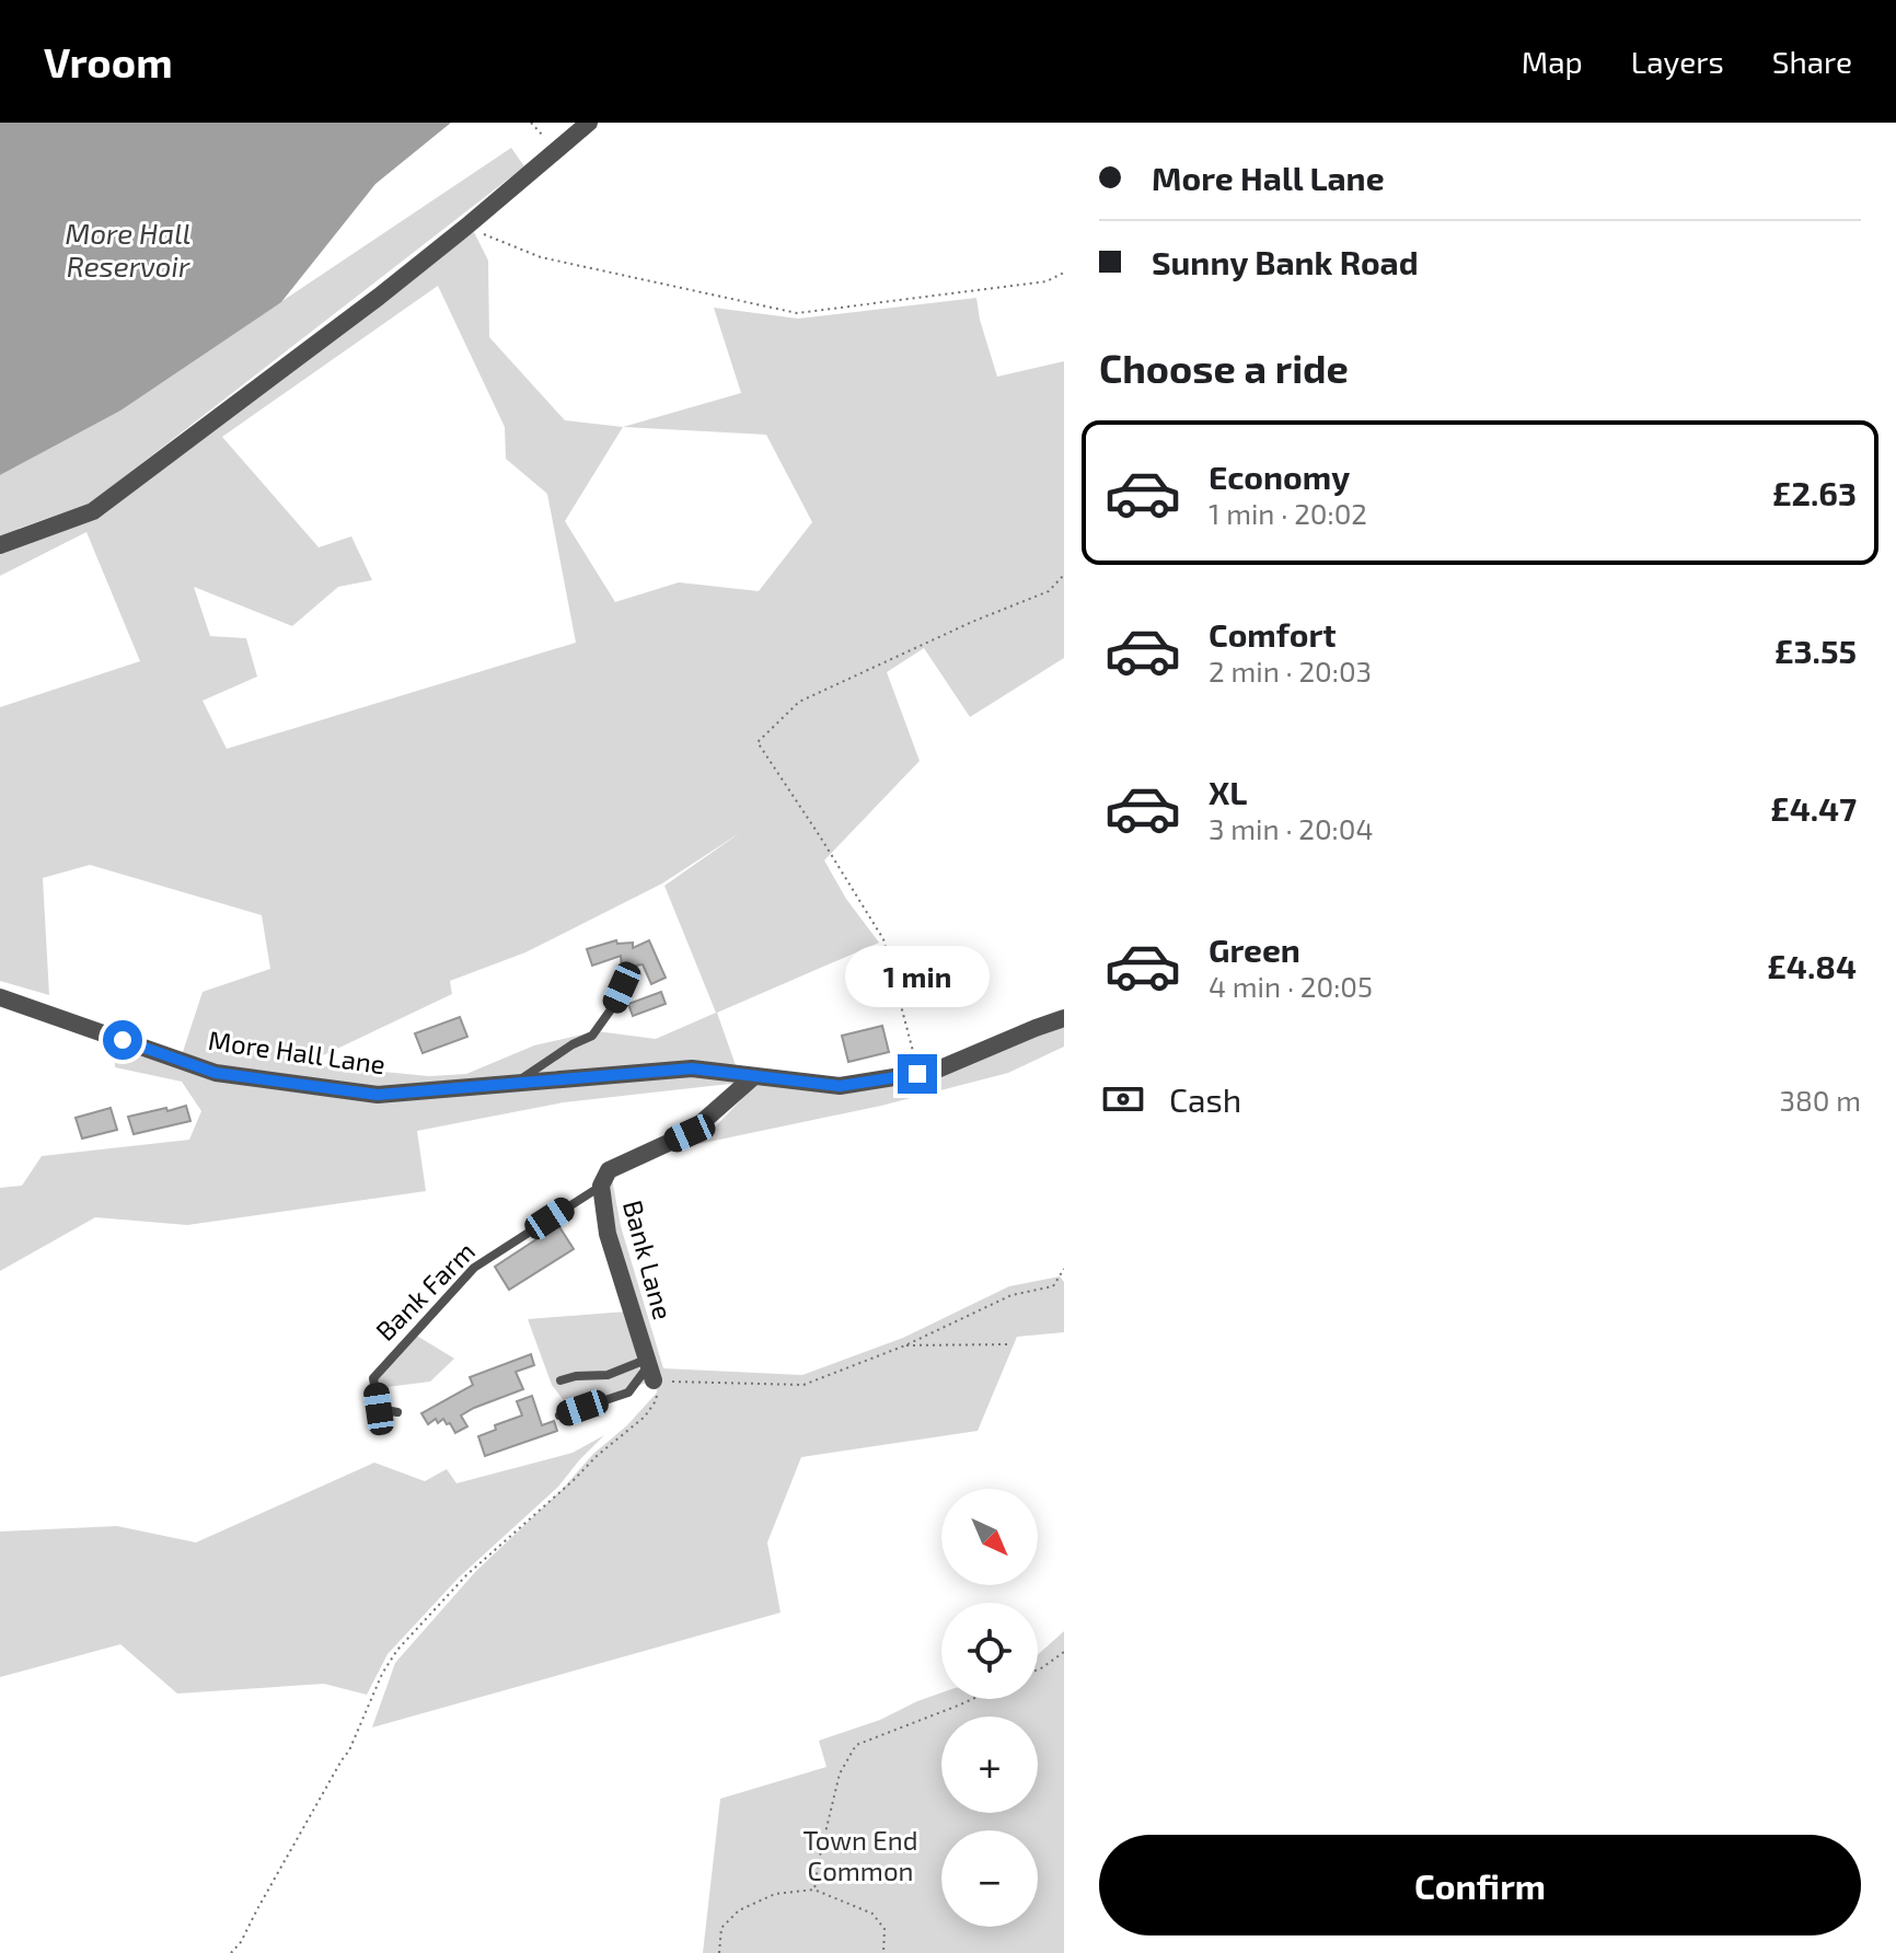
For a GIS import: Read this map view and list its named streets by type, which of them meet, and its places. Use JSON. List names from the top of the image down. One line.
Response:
{"streets":{"street":["More Hall Lane","Bank Lane"],"lane":["Bank Farm"]},"crossings":[["More Hall Lane","Bank Lane"],["Bank Lane","Bank Farm"]],"water":["More Hall Reservoir"],"parks":["Town End Common"],"north":"bottom right","page":{"header":"Vroom","nav":["Map","Layers","Share"],"banner":["More Hall Lane","Sunny Bank Road"],"heading":"Choose a ride","list":[{"name":"Economy","note":"1 min · 20:02","value":"£2.63"},{"name":"Comfort","note":"2 min · 20:03","value":"£3.55"},{"name":"XL","note":"3 min · 20:04","value":"£4.47"},{"name":"Green","note":"4 min · 20:05","value":"£4.84"}],"bubble":"1 min","pay":["Cash","380 m"],"map_buttons":["+","−"],"buttons":"Confirm"}}
